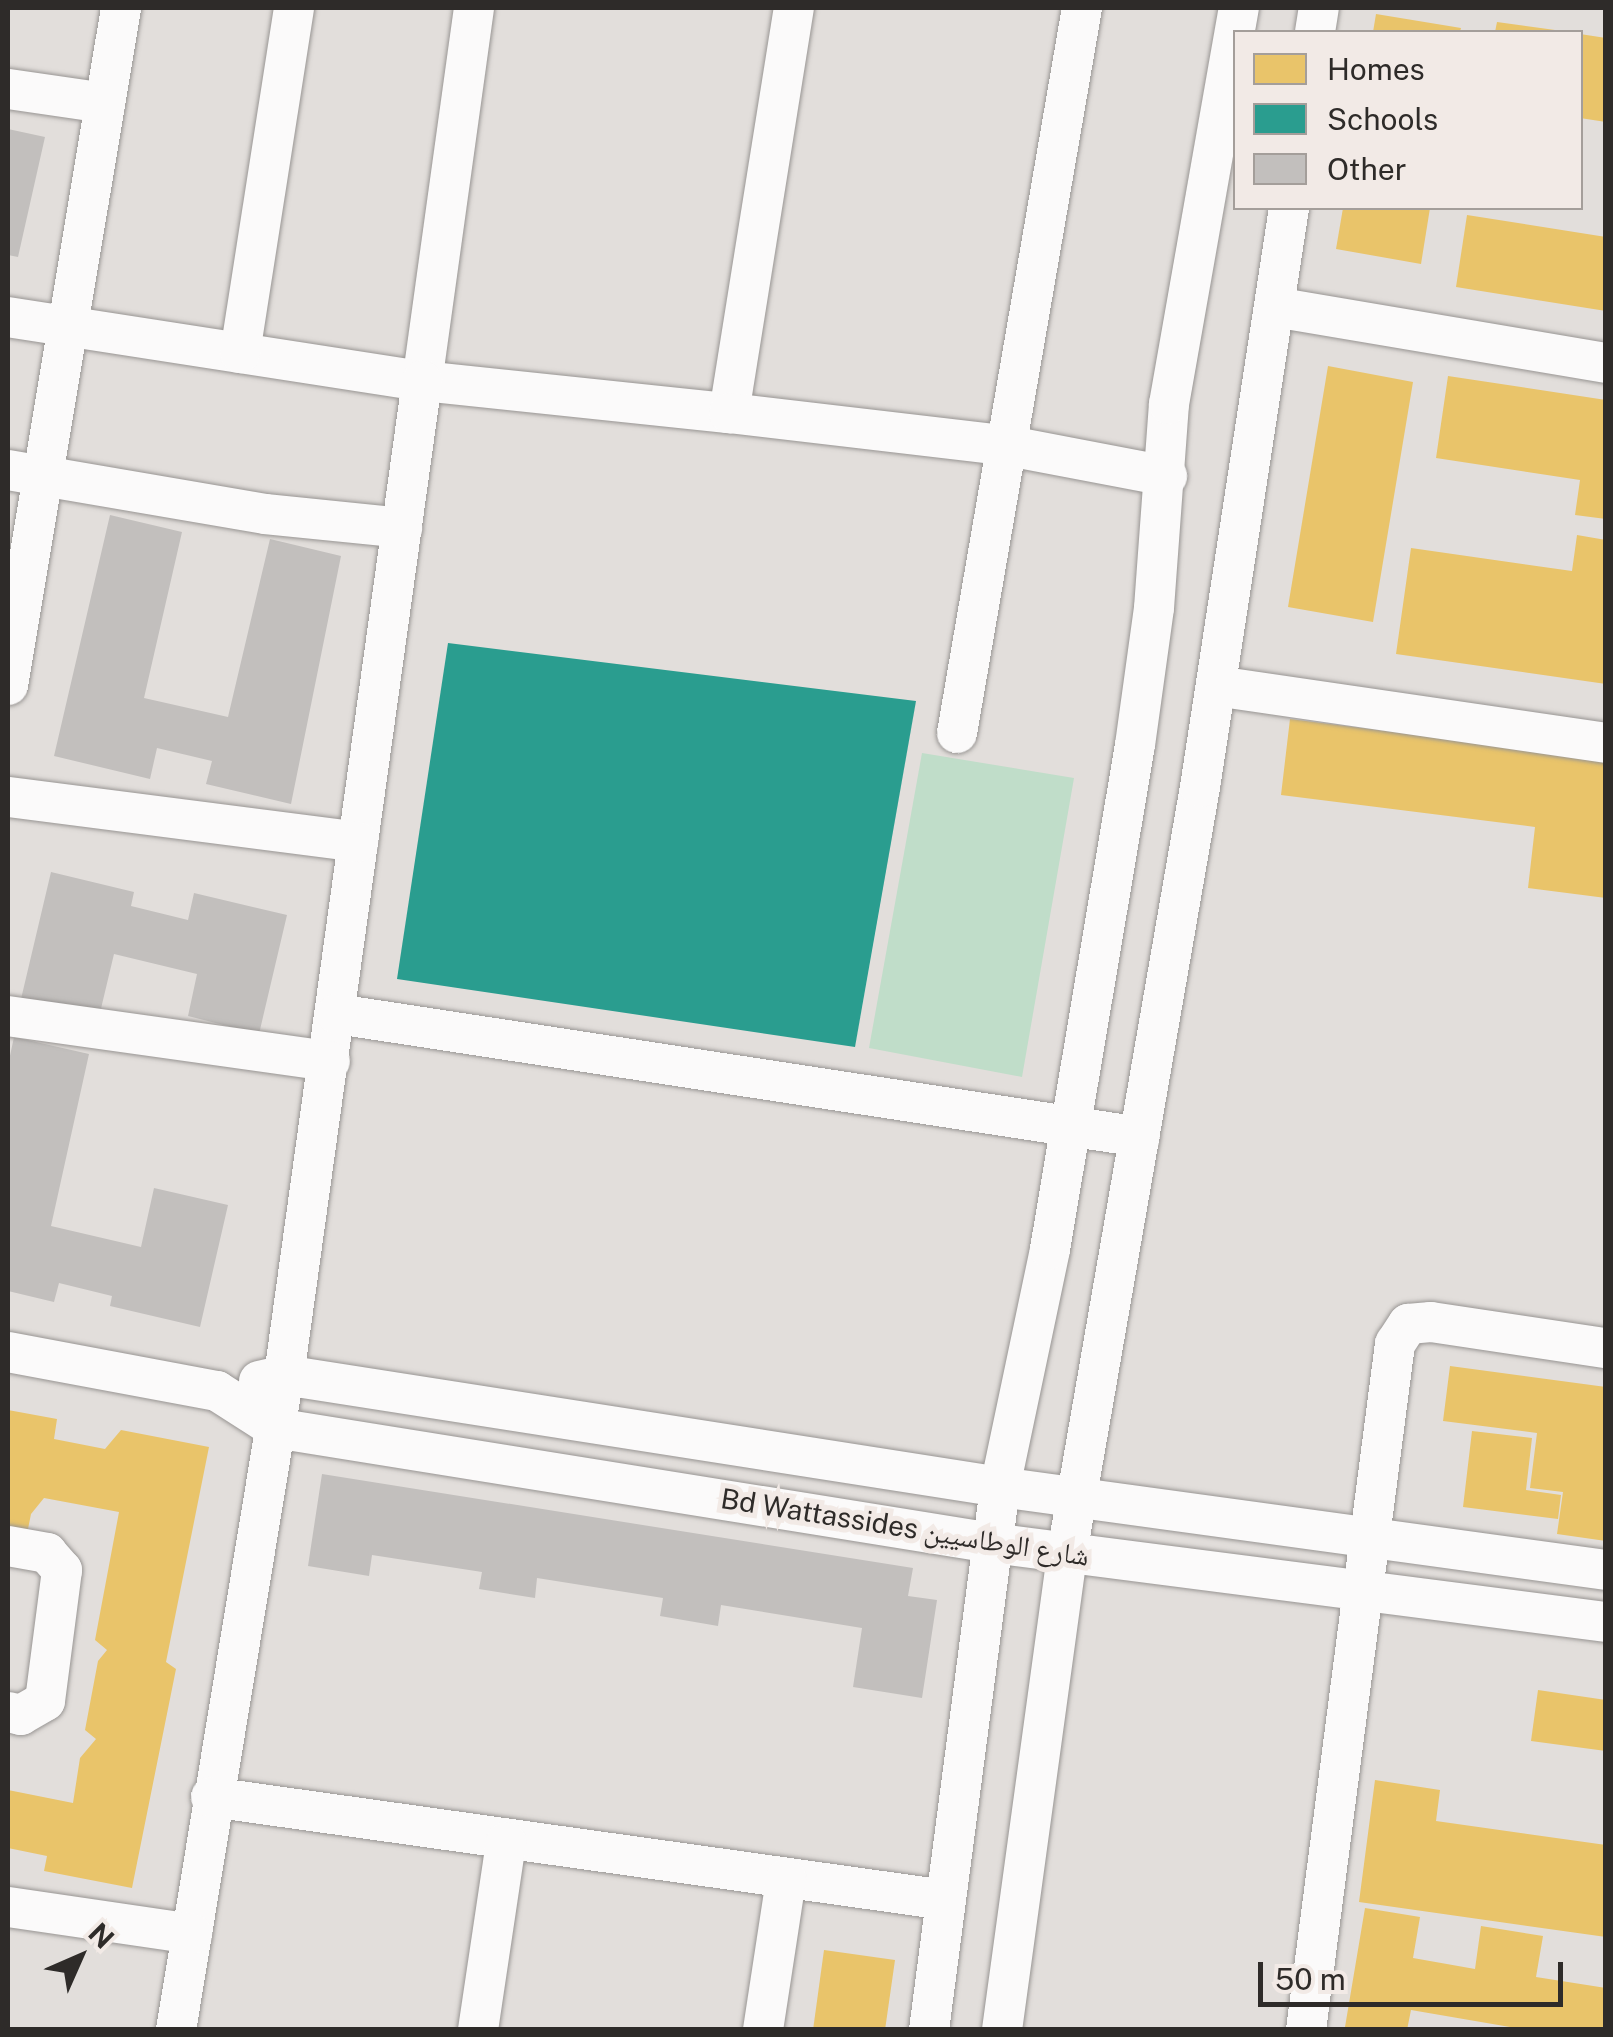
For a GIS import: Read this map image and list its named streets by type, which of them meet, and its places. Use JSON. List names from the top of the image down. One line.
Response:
{"streets":{"street":["Bd Wattassides شارع الوطاسيين"]},"legend":["Homes","Schools","Other"],"scale_bar":"50 m","north":"top right"}
